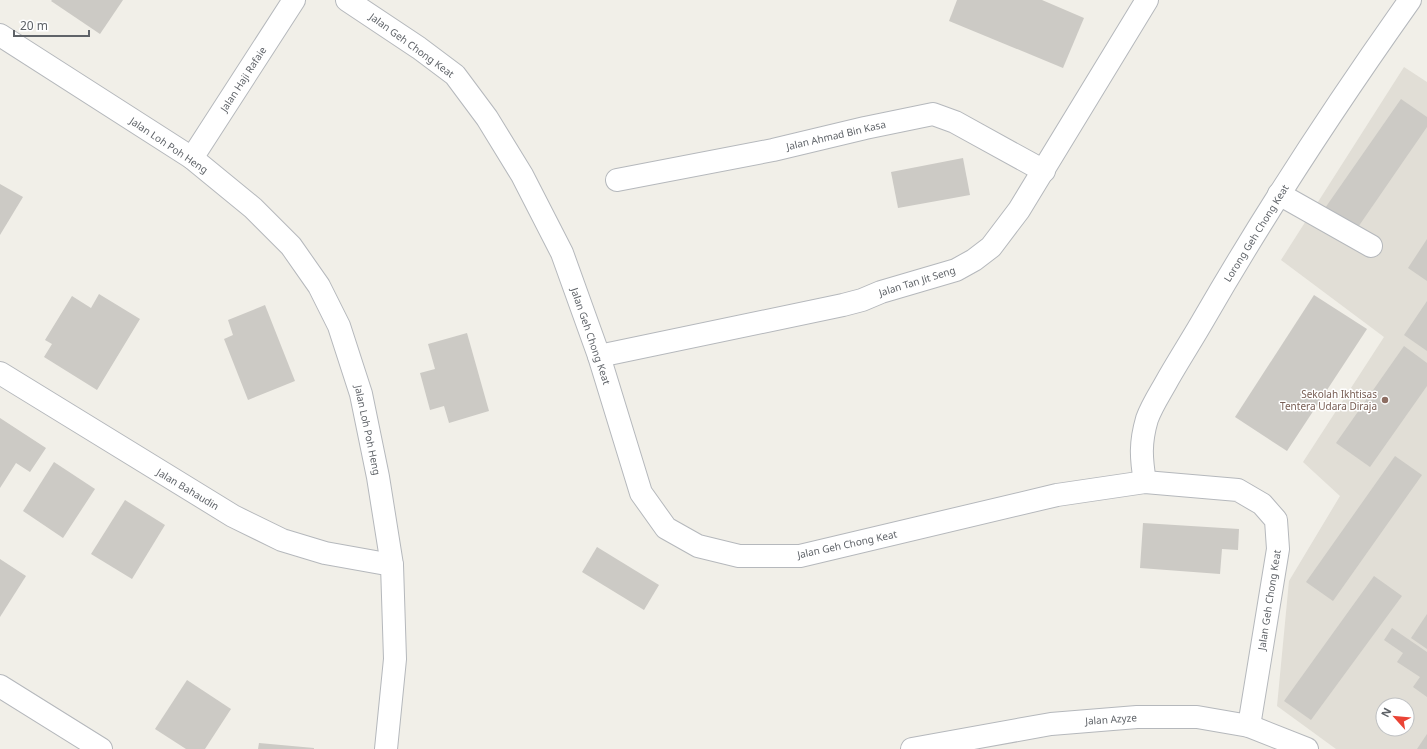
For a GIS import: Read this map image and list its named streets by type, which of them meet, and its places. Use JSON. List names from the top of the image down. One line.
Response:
{"streets":{"street":["Jalan Geh Chong Keat","Jalan Haji Rafaie","Jalan Ahmad Bin Kasa","Jalan Loh Poh Heng","Lorong Geh Chong Keat","Jalan Tan Jit Seng","Jalan Bahaudin","Jalan Azyze"]},"crossings":[["Jalan Geh Chong Keat","Lorong Geh Chong Keat"],["Jalan Geh Chong Keat","Jalan Tan Jit Seng"],["Jalan Geh Chong Keat","Jalan Azyze"],["Jalan Haji Rafaie","Jalan Loh Poh Heng"],["Jalan Ahmad Bin Kasa","Jalan Tan Jit Seng"],["Jalan Loh Poh Heng","Jalan Bahaudin"]],"places":["Sekolah Ikhtisas Tentera Udara Diraja"],"scale_bar":"20 m","north":"top left"}
